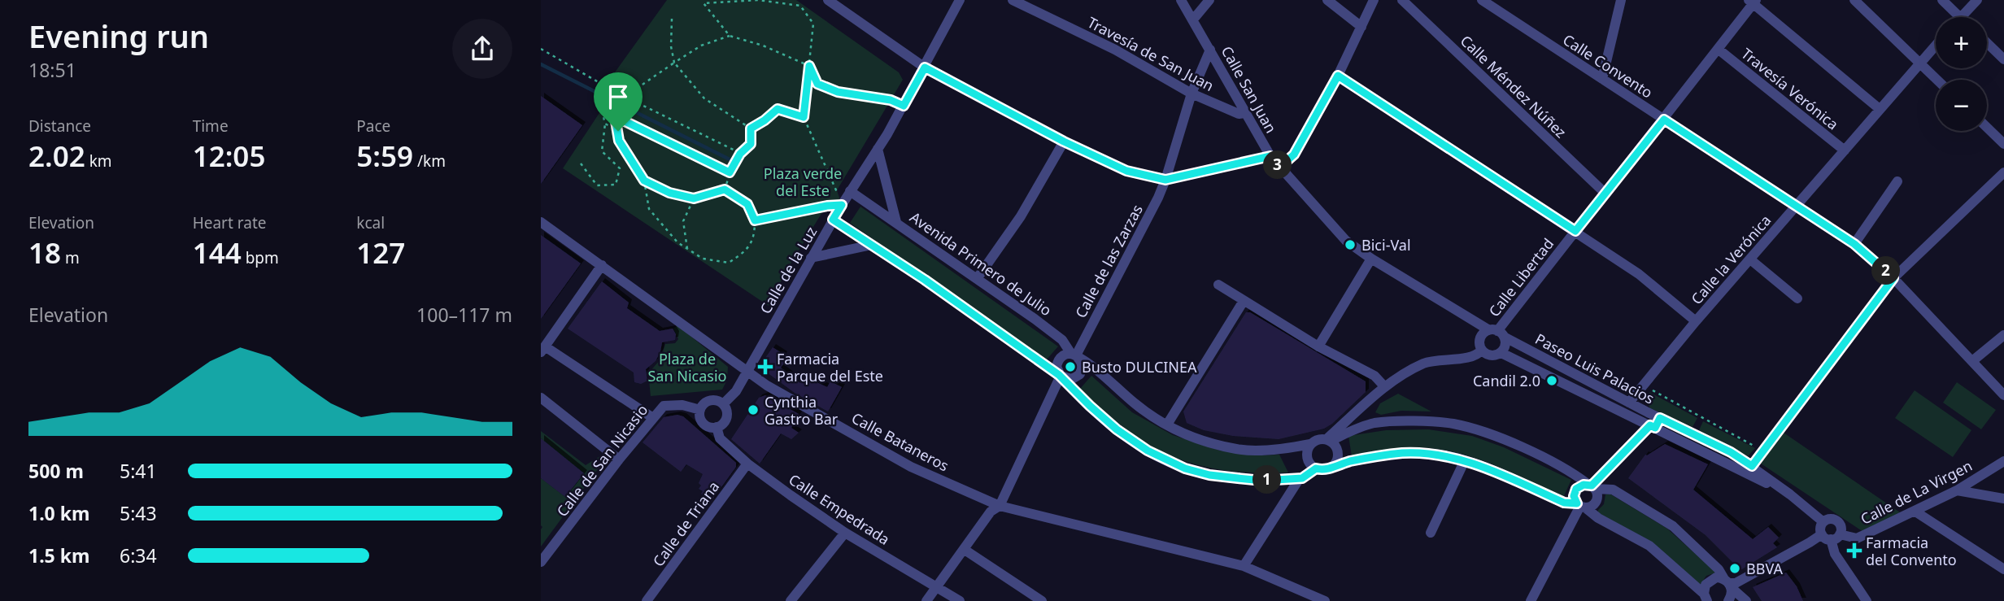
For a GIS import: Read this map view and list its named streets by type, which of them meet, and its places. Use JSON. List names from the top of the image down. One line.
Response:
{"streets":{"street":["Travesía de San Juan","Calle Convento","Calle Méndez Núñez","Travesía Verónica","Calle San Juan","Calle la Verónica","Calle de las Zarzas","Avenida Primero de Julio","Calle de la Luz","Calle Libertad","Paseo Luis Palacios","Calle Bataneros","Calle de San Nicasio","Calle de La Virgen","Calle Empedrada","Calle de Triana"]},"crossings":[["Travesía de San Juan","Calle San Juan"],["Travesía de San Juan","Calle de las Zarzas"],["Calle Convento","Calle la Verónica"],["Calle Convento","Calle Libertad"],["Calle Méndez Núñez","Calle Libertad"],["Travesía Verónica","Calle la Verónica"],["Travesía Verónica","Calle Libertad"],["Calle San Juan","Calle de las Zarzas"],["Calle San Juan","Calle Libertad"],["Calle San Juan","Paseo Luis Palacios"],["Calle la Verónica","Paseo Luis Palacios"],["Calle de las Zarzas","Avenida Primero de Julio"],["Avenida Primero de Julio","Calle de la Luz"],["Calle de la Luz","Calle Bataneros"],["Calle de la Luz","Calle de San Nicasio"],["Calle de la Luz","Calle Empedrada"],["Calle Libertad","Paseo Luis Palacios"],["Paseo Luis Palacios","Calle de La Virgen"],["Calle de San Nicasio","Calle Empedrada"],["Calle Empedrada","Calle de Triana"]],"parks":["Plaza verde del Este","Plaza de San Nicasio"],"places":{"other":["Bici-Val","Busto DULCINEA","Candil 2.0","Cynthia Gastro Bar","BBVA"],"health":["Farmacia Parque del Este","Farmacia del Convento"]},"page":{"heading":["Evening run","18:51"],"map_buttons":["+","−"],"stats":[["Distance","2.02 km"],["Time","12:05"],["Pace","5:59 /km"],["Elevation","18 m"],["Heart rate","144 bpm"],["kcal","127"]],"pins":["3","2","1"],"chart":["Elevation","100–117 m"],"list":[{"name":"500 m","note":"5:41"},{"name":"1.0 km","note":"5:43"},{"name":"1.5 km","note":"6:34"}]}}
